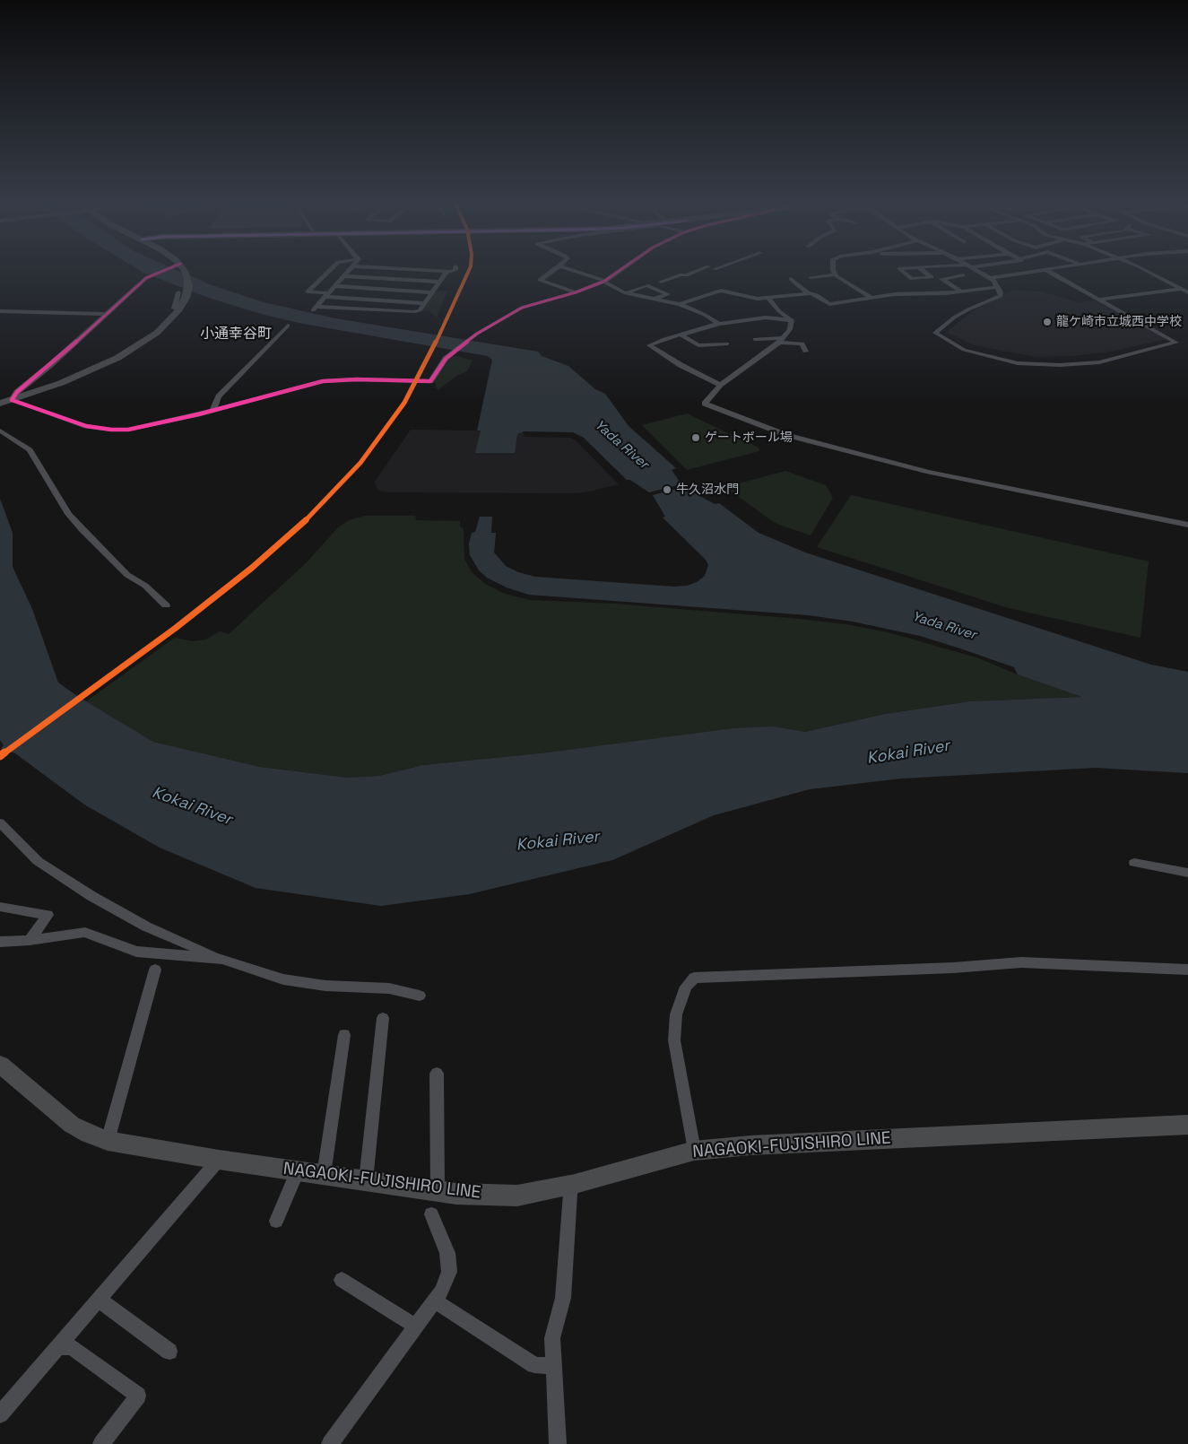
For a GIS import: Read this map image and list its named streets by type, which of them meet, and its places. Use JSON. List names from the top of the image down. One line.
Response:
{"streets":{"main road":["NAGAOKI-FUJISHIRO LINE"]},"districts":["小通幸谷町"],"water":["Yada River","Kokai River"],"places":["龍ケ崎市立城西中学校","ゲートボール場","牛久沼水門"]}
